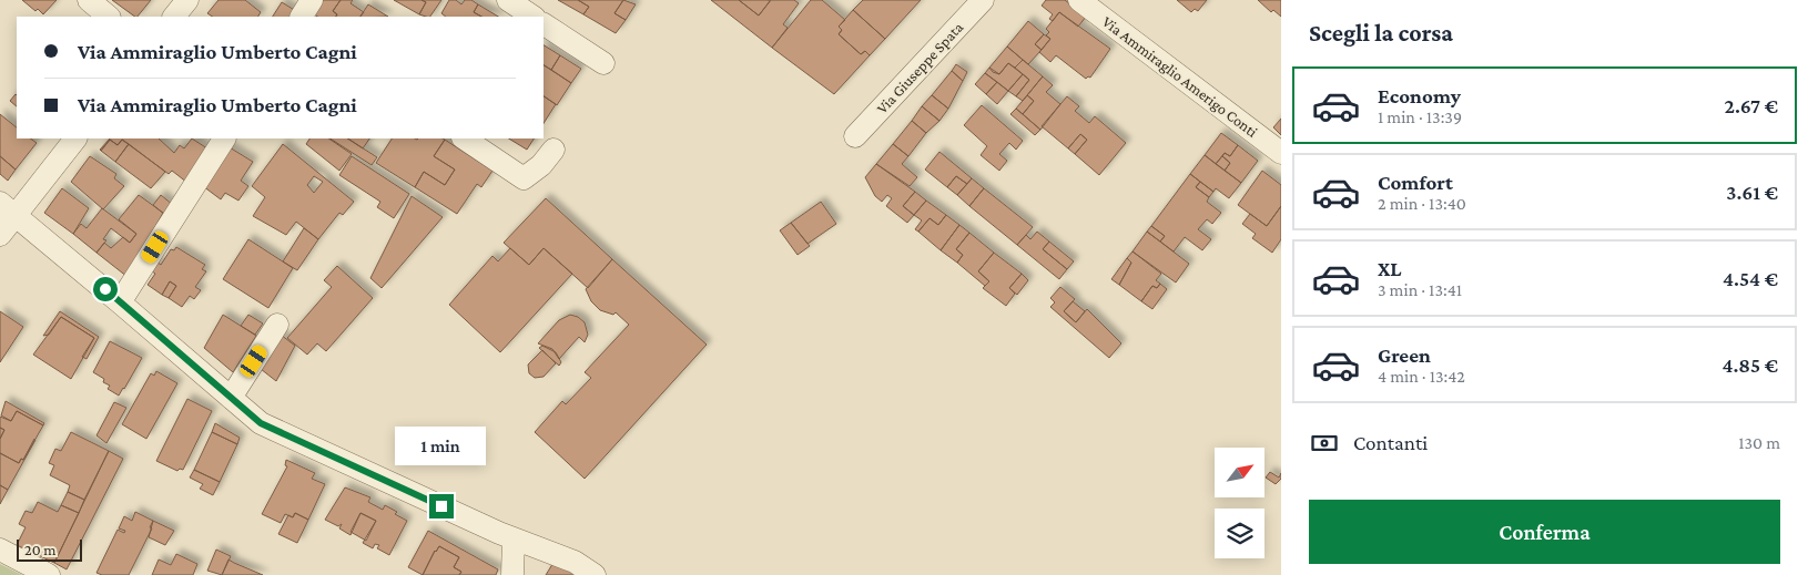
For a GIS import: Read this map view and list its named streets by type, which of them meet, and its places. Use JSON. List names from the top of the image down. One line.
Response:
{"streets":{"street":["Via Giuseppe Spata","Via Ammiraglio Amerigo Conti"]},"scale_bar":"20 m","north":"top right","page":{"heading":"Scegli la corsa","banner":["Via Ammiraglio Umberto Cagni","Via Ammiraglio Umberto Cagni"],"list":[{"name":"Economy","note":"1 min · 13:39","value":"2.67 €"},{"name":"Comfort","note":"2 min · 13:40","value":"3.61 €"},{"name":"XL","note":"3 min · 13:41","value":"4.54 €"},{"name":"Green","note":"4 min · 13:42","value":"4.85 €"}],"pay":["Contanti","130 m"],"bubble":"1 min","buttons":"Conferma","scale":"20 m"}}
